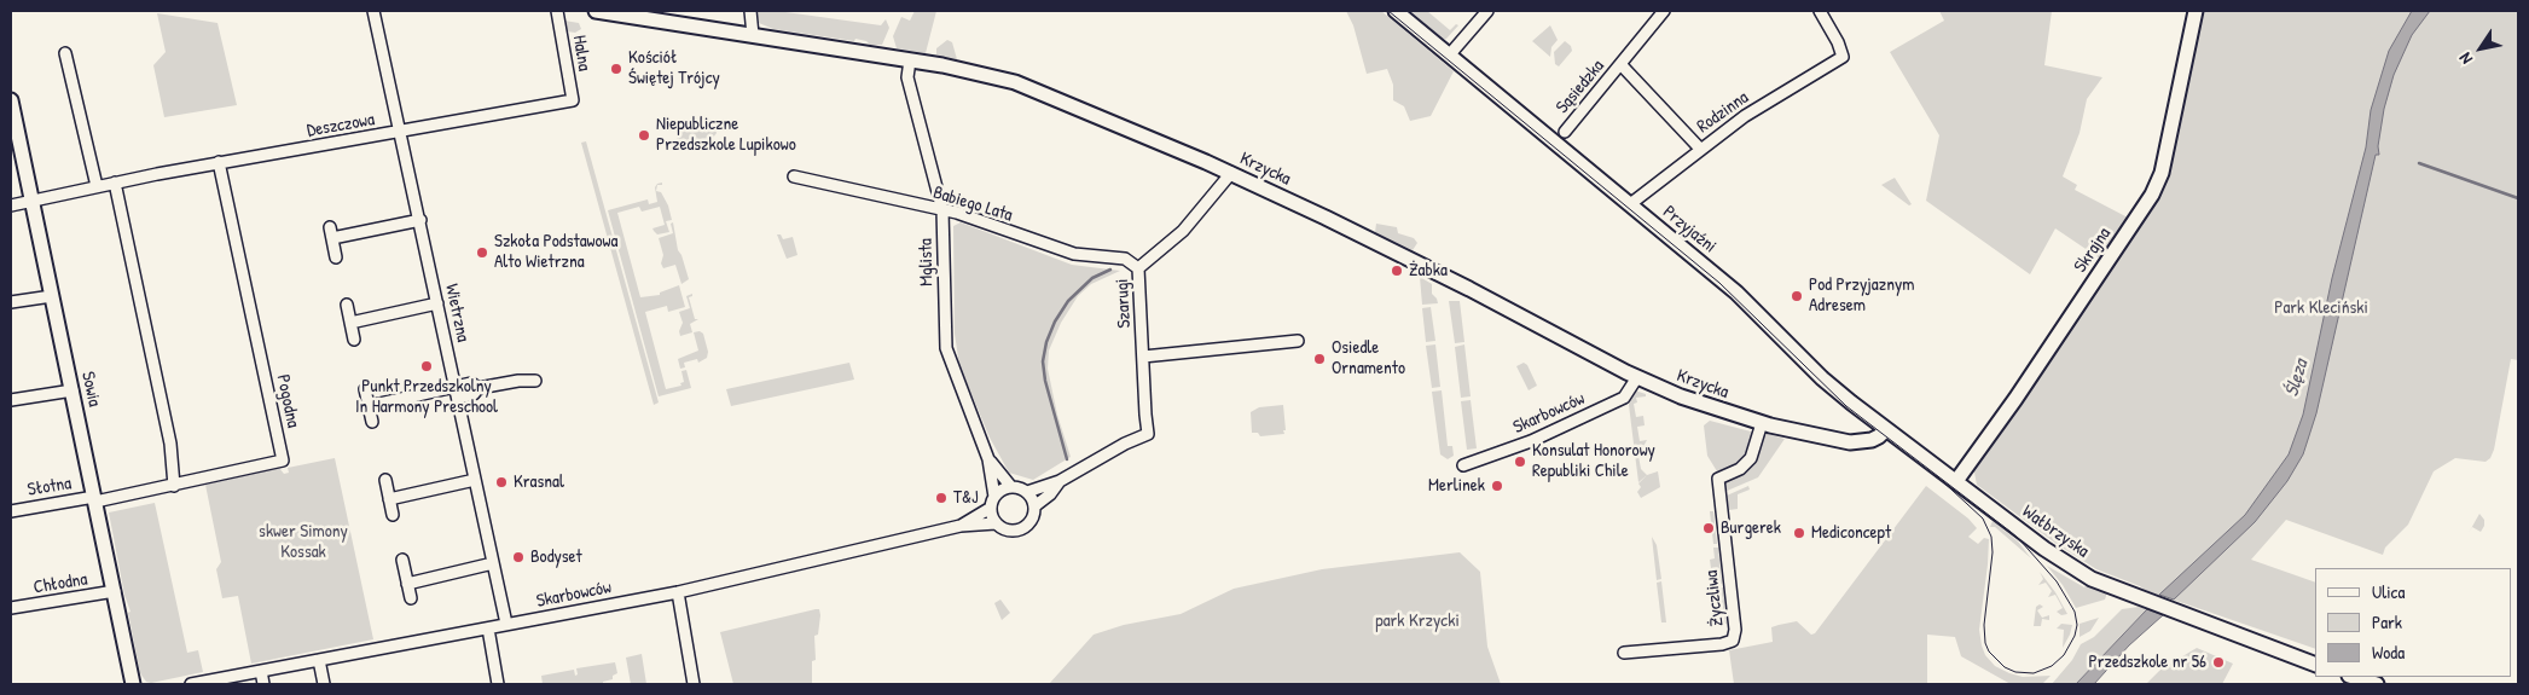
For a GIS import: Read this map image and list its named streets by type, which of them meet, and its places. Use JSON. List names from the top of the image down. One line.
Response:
{"streets":{"street":["Halna","Sąsiedzka","Rodzinna","Deszczowa","Krzycka","Babiego Lata","Przyjaźni","Skrajna","Mglista","Szarugi","Wietrzna","Sowia","Pogodna","Skarbowców","Słotna","Wałbrzyska","Chłodna","Życzliwa"]},"crossings":[["Halna","Deszczowa"],["Sąsiedzka","Rodzinna"],["Rodzinna","Przyjaźni"],["Deszczowa","Wietrzna"],["Deszczowa","Sowia"],["Deszczowa","Pogodna"],["Krzycka","Przyjaźni"],["Krzycka","Mglista"],["Krzycka","Szarugi"],["Krzycka","Skarbowców"],["Krzycka","Życzliwa"],["Babiego Lata","Mglista"],["Babiego Lata","Szarugi"],["Przyjaźni","Skrajna"],["Przyjaźni","Wałbrzyska"],["Skrajna","Wałbrzyska"],["Mglista","Skarbowców"],["Wietrzna","Skarbowców"],["Sowia","Pogodna"],["Sowia","Słotna"],["Sowia","Chłodna"],["Pogodna","Słotna"]],"water":["Ślęza"],"parks":["Park Kleciński","skwer Simony Kossak","park Krzycki"],"places":["Kościół Świętej Trójcy","Niepubliczne Przedszkole Lupikowo","Szkoła Podstawowa Alto Wietrzna","Żabka","Pod Przyjaznym Adresem","Osiedle Ornamento","Punkt Przedszkolny In Harmony Preschool","Konsulat Honorowy Republiki Chile","Krasnal","Merlinek","T&J","Burgerek","Mediconcept","Bodyset","Przedszkole nr 56"],"legend":["Ulica","Park","Woda"],"north":"bottom left"}
